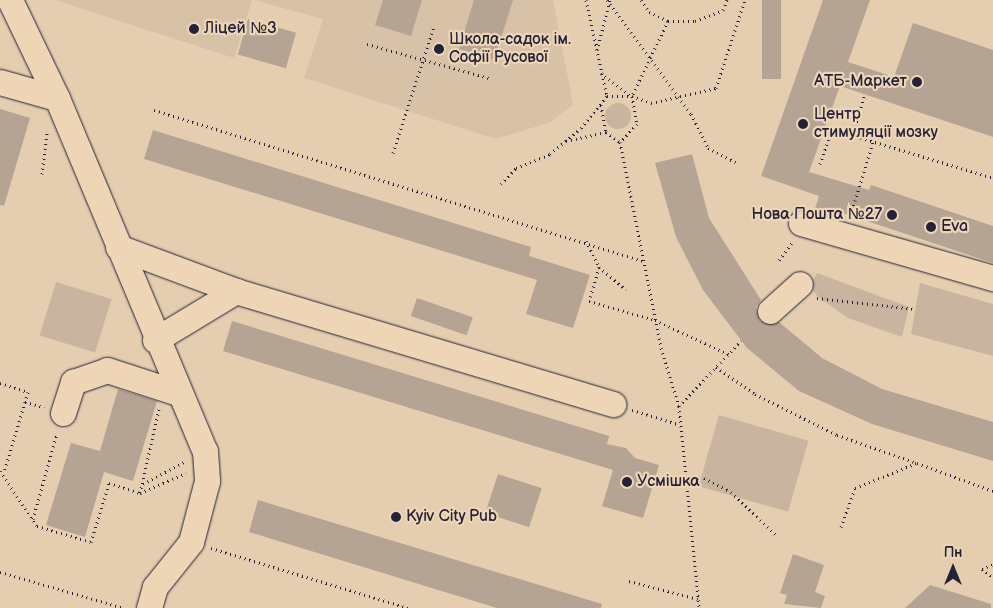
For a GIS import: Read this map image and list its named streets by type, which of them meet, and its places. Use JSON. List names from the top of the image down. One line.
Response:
{"places":["Ліцей №3","Школа-садок ім. Софії Русової","АТБ-Маркет","Центр стимуляції мозку","Нова Пошта №27","Eva","Усмішка","Kyiv City Pub"],"north":"top"}
